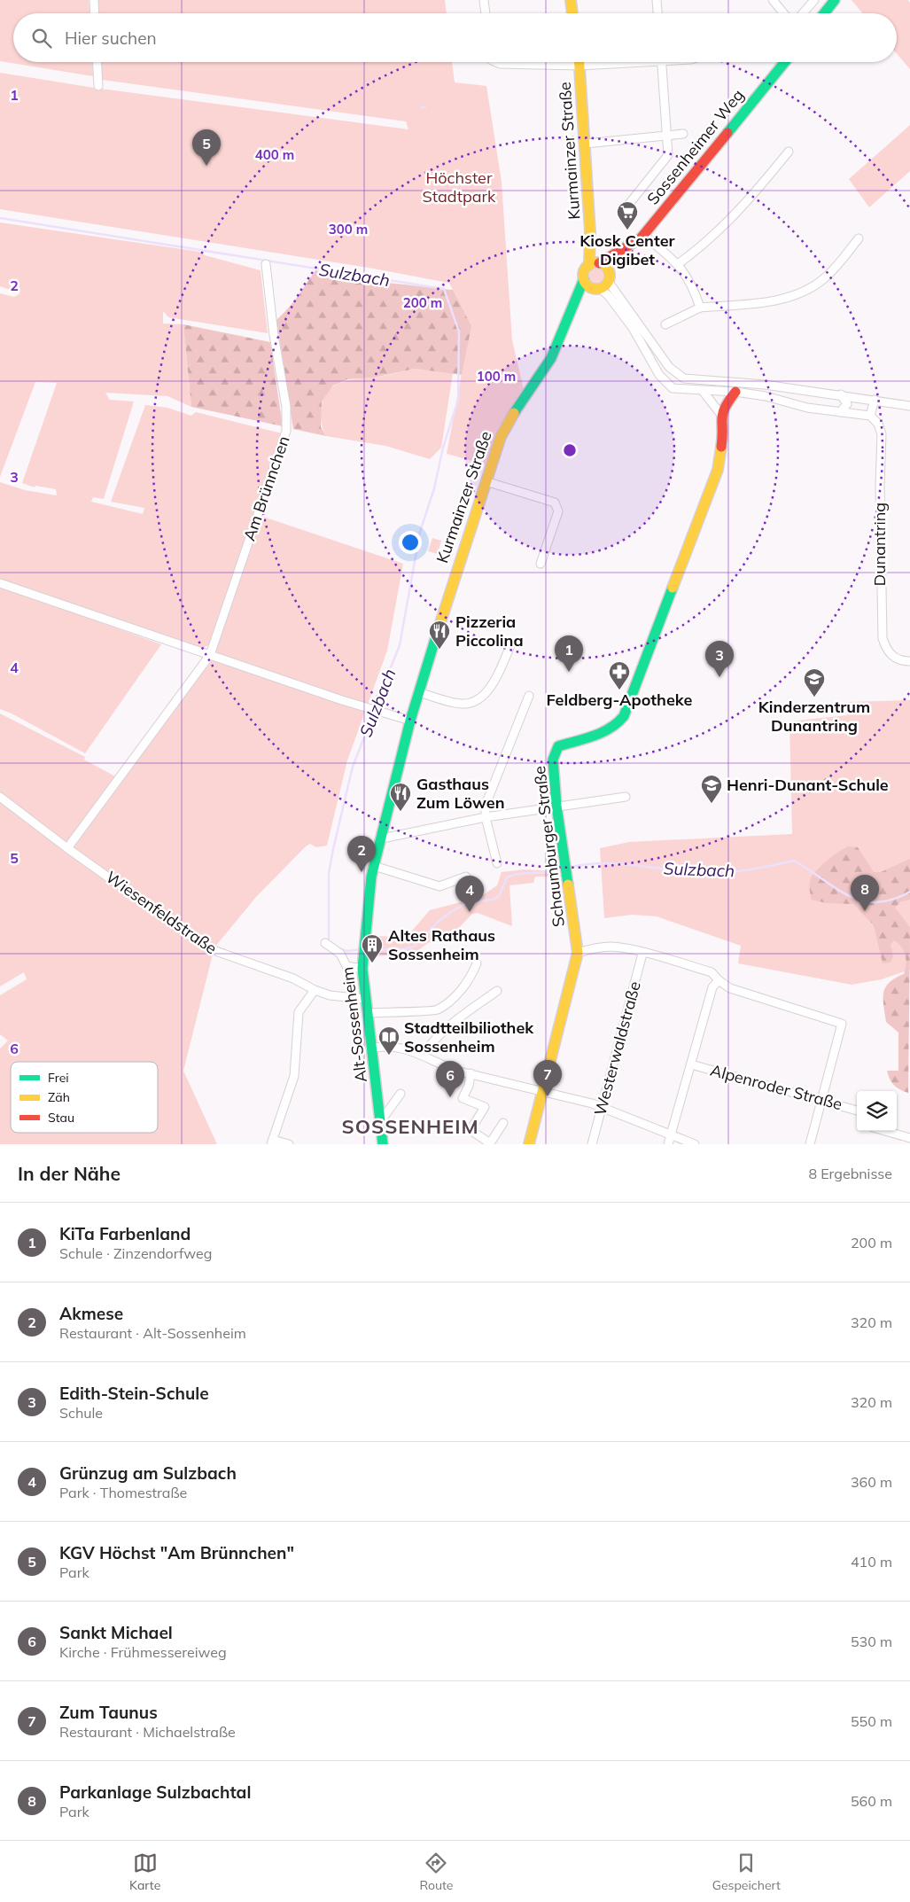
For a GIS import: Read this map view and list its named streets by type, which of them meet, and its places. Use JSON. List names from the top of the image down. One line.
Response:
{"streets":{"main road":["Sossenheimer Weg","Kurmainzer Straße","Schaumburger Straße","Alt-Sossenheim"],"street":["Am Brünnchen","Dunantring","Wiesenfeldstraße","Westerwaldstraße","Alpenroder Straße"]},"crossings":[["Sossenheimer Weg","Kurmainzer Straße"],["Kurmainzer Straße","Alt-Sossenheim"],["Am Brünnchen","Wiesenfeldstraße"],["Wiesenfeldstraße","Alt-Sossenheim"]],"districts":["SOSSENHEIM"],"water":["Sulzbach"],"parks":["Höchster Stadtpark"],"places":{"supermarket":["Kiosk Center Digibet"],"restaurant":["Pizzeria Piccolina","Gasthaus Zum Löwen"],"pharmacy":["Feldberg-Apotheke"],"school or university":["Kinderzentrum Dunantring","Henri-Dunant-Schule"],"building":["Altes Rathaus Sossenheim"],"library":["Stadtteilbiliothek Sossenheim"]},"legend":["Frei","Zäh","Stau"],"page":{"search":"Hier suchen","pins":["5","1","3","2","8","4","7","6"],"heading":["In der Nähe","8 Ergebnisse"],"list":[{"mark":"1","name":"KiTa Farbenland","note":"Schule · Zinzendorfweg","value":"200 m"},{"mark":"2","name":"Akmese","note":"Restaurant · Alt-Sossenheim","value":"320 m"},{"mark":"3","name":"Edith-Stein-Schule","note":"Schule","value":"320 m"},{"mark":"4","name":"Grünzug am Sulzbach","note":"Park · Thomestraße","value":"360 m"},{"mark":"5","name":"KGV Höchst \"Am Brünnchen\"","note":"Park","value":"410 m"},{"mark":"6","name":"Sankt Michael","note":"Kirche · Frühmessereiweg","value":"530 m"},{"mark":"7","name":"Zum Taunus","note":"Restaurant · Michaelstraße","value":"550 m"},{"mark":"8","name":"Parkanlage Sulzbachtal","note":"Park","value":"560 m"}],"nav":["Karte","Route","Gespeichert"]},"grid":{"rows":["1","2","3","4","5","6"]},"rings":["400 m","300 m","200 m","100 m"]}
